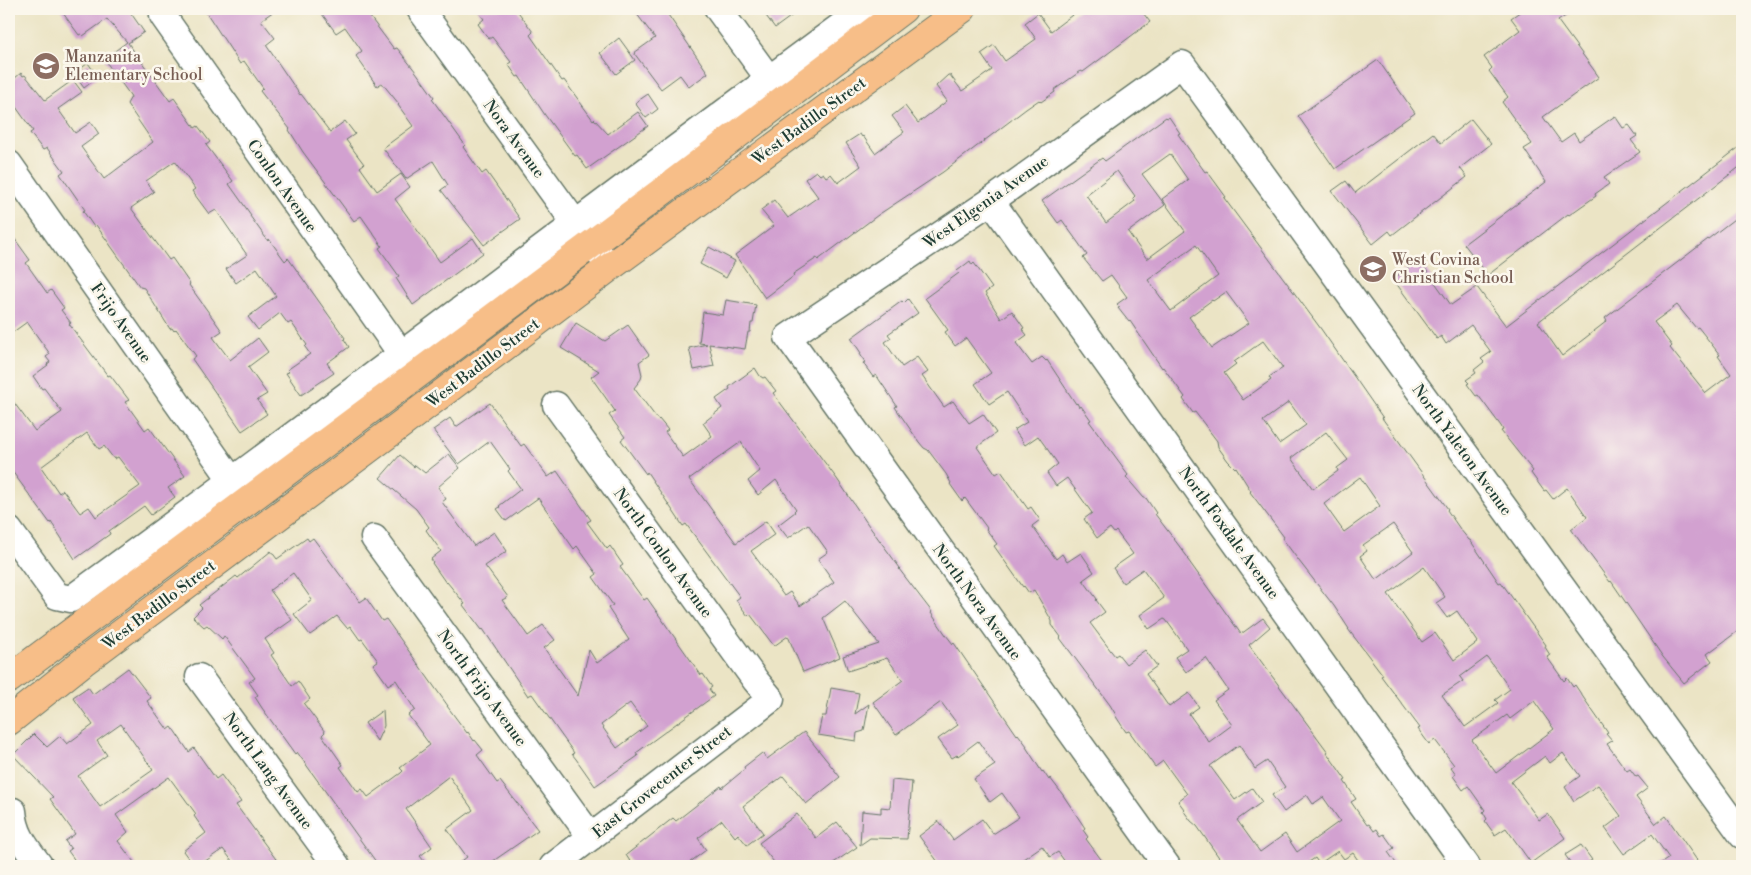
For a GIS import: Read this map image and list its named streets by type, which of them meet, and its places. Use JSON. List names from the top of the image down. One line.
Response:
{"streets":{"main road":["West Badillo Street"],"street":["Nora Avenue","Conlon Avenue","West Elgenia Avenue","Frijo Avenue","North Yaleton Avenue","North Foxdale Avenue","North Conlon Avenue","North Nora Avenue","North Frijo Avenue","North Lang Avenue","East Grovecenter Street"]},"crossings":[["West Badillo Street","Nora Avenue"],["West Elgenia Avenue","North Yaleton Avenue"],["West Elgenia Avenue","North Foxdale Avenue"],["West Elgenia Avenue","North Nora Avenue"],["North Conlon Avenue","East Grovecenter Street"],["North Frijo Avenue","East Grovecenter Street"]],"places":{"school or university":["Manzanita Elementary School","West Covina Christian School"]}}
